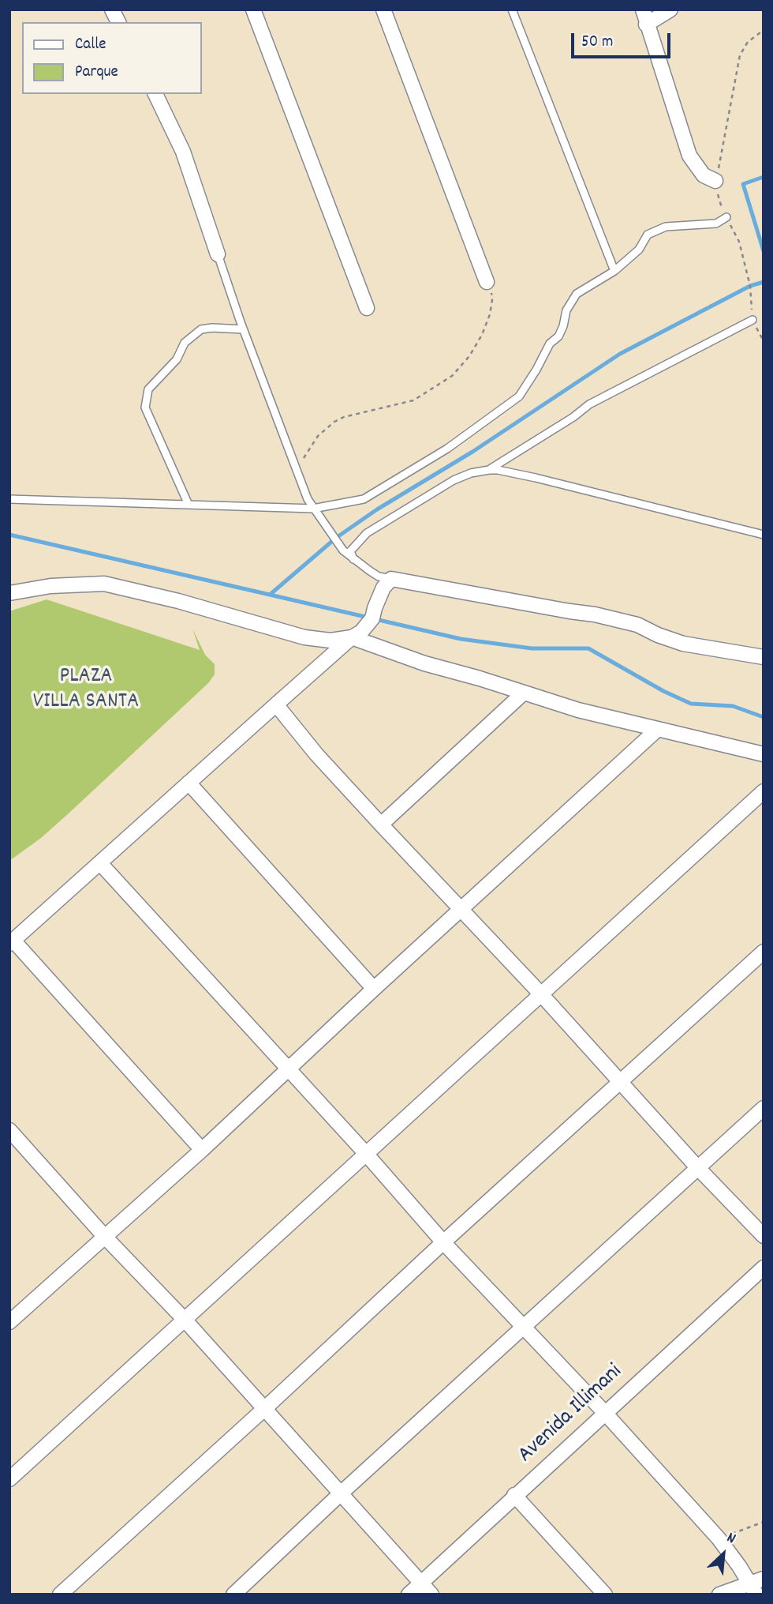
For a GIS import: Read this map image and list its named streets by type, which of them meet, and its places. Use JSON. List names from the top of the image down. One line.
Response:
{"streets":{"street":["Avenida Illimani"]},"parks":["PLAZA VILLA SANTA"],"legend":["Calle","Parque"],"scale_bar":"50 m","north":"top right"}
